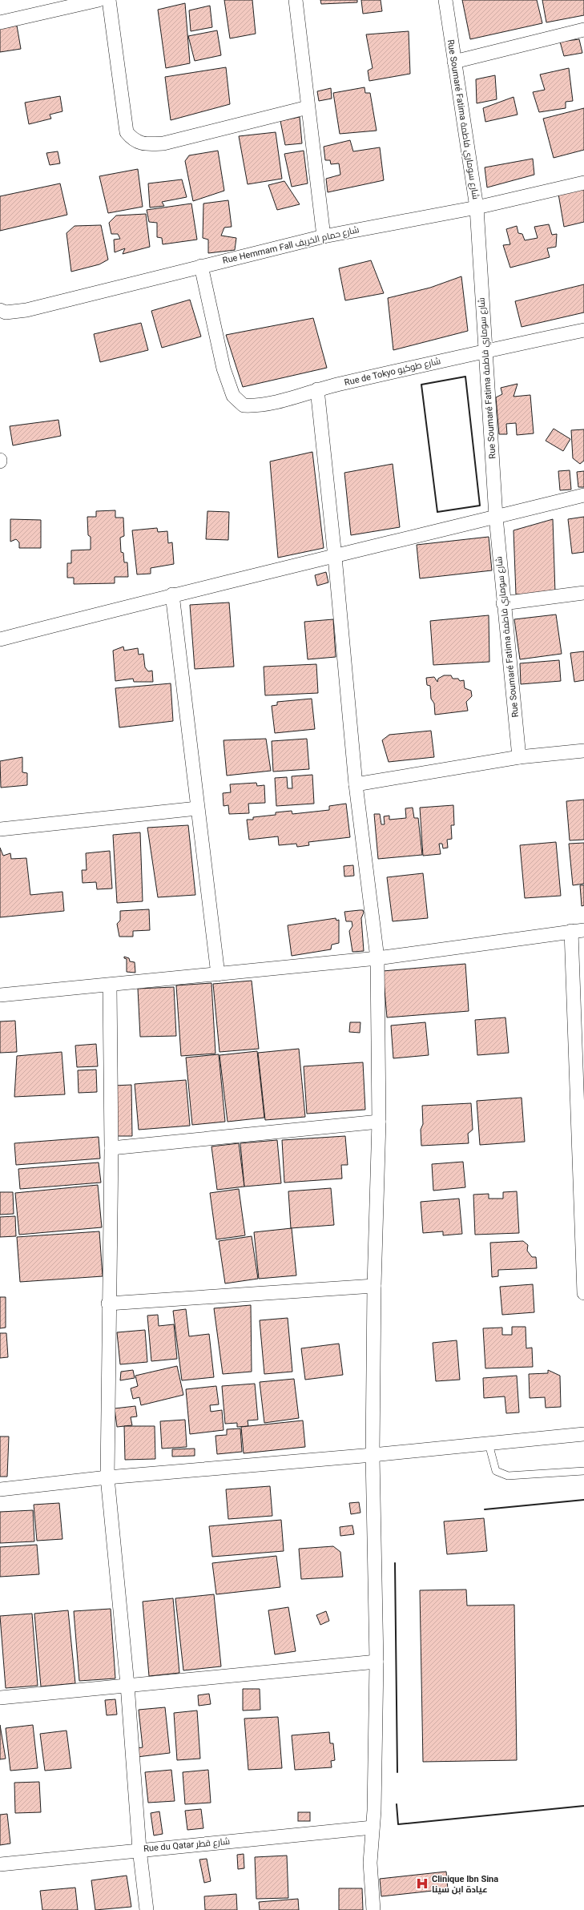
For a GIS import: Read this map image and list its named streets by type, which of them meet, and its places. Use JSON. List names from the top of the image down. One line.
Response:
{"streets":{"street":["Rue Soumaré Fatima شارع سوماري فاطمة","Rue Hemmam Fall شارع حمام الخريف","Rue de Tokyo شارع طوكيو","Rue du Qatar شارع قطر"]},"crossings":[["Rue Soumaré Fatima شارع سوماري فاطمة","Rue Hemmam Fall شارع حمام الخريف"],["Rue Soumaré Fatima شارع سوماري فاطمة","Rue de Tokyo شارع طوكيو"],["Rue Hemmam Fall شارع حمام الخريف","Rue de Tokyo شارع طوكيو"]],"places":{"hospital":["Clinique Ibn Sina عيادة ابن سينا"]}}
